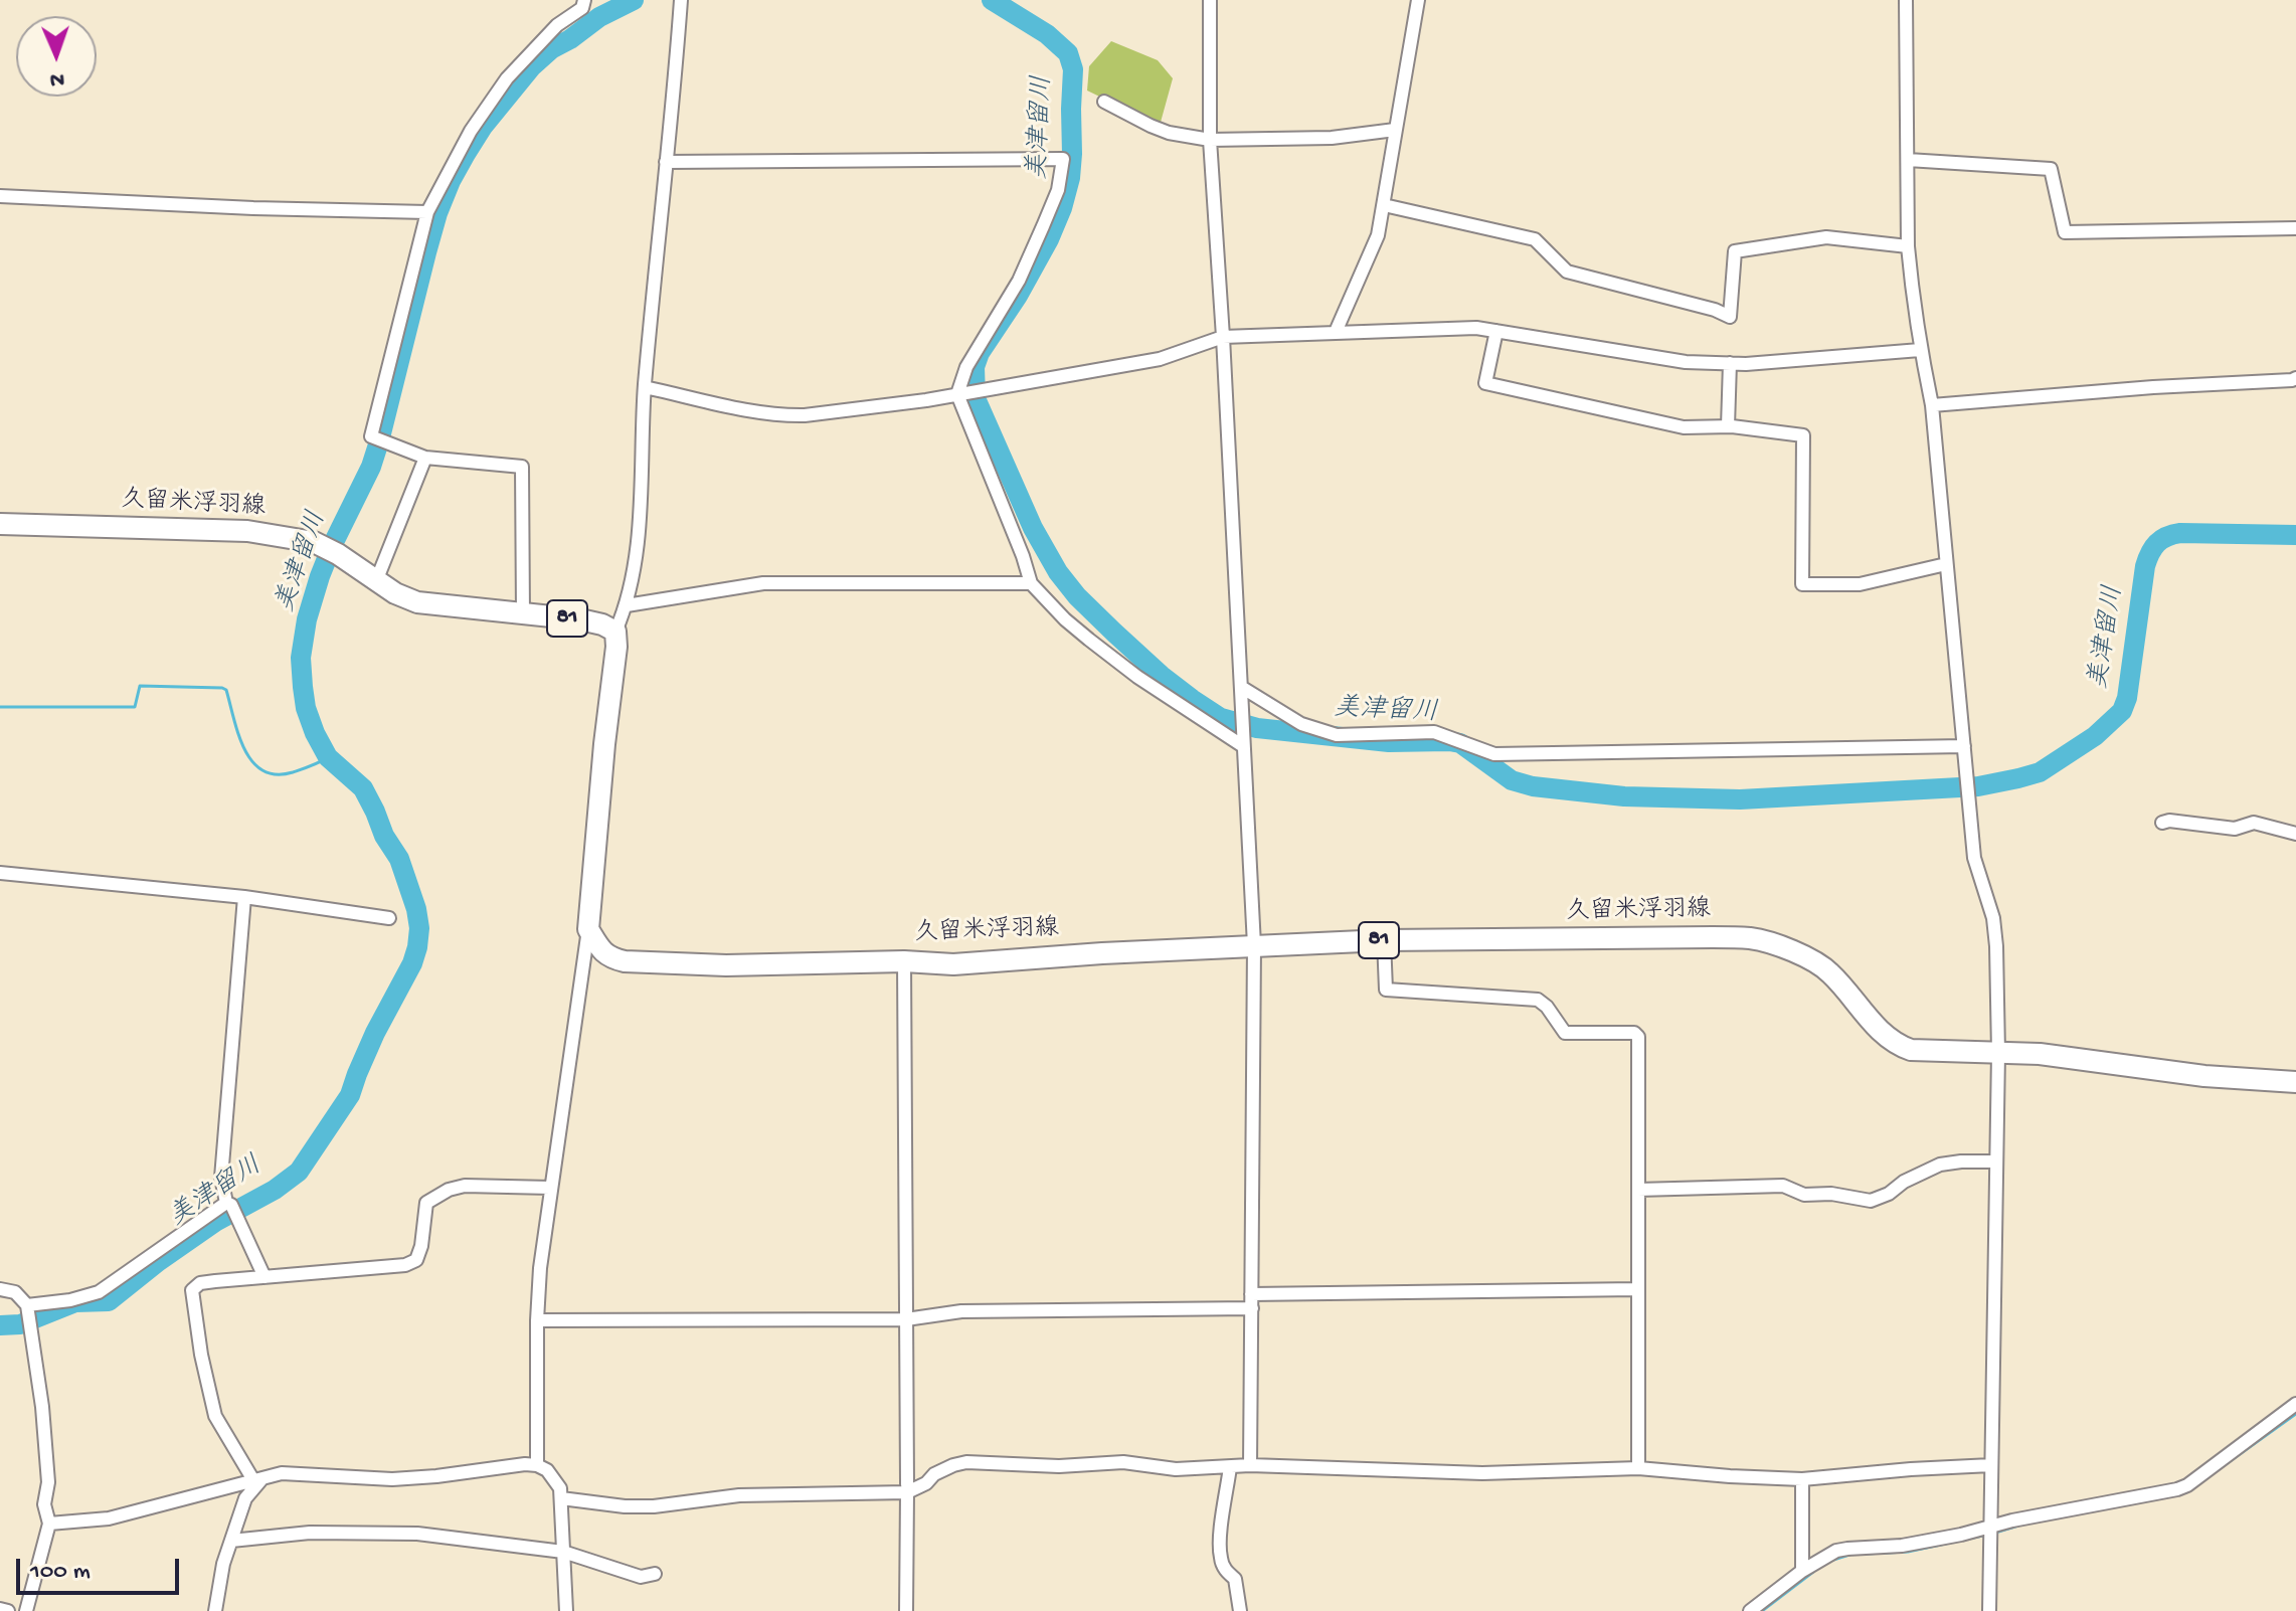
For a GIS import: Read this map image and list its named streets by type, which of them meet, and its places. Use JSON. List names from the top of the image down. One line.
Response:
{"streets":{"main road":["久留米浮羽線","81"]},"crossings":[["久留米浮羽線","81"]],"water":["美津留川"],"scale_bar":"100 m","north":"bottom"}
